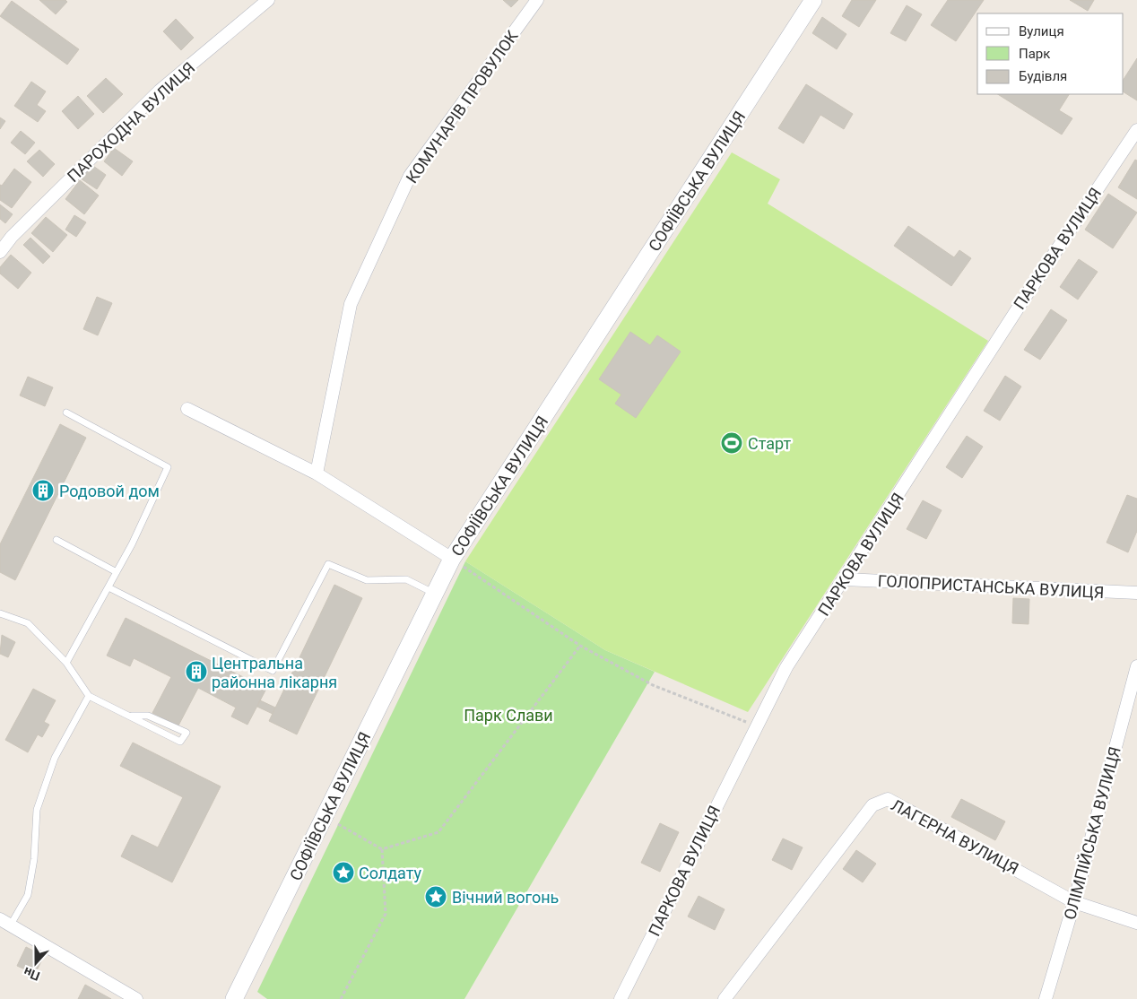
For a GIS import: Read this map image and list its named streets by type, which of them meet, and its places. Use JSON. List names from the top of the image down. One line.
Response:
{"streets":{"street":["КОМУНАРІВ ПРОВУЛОК","ПАРОХОДНА ВУЛИЦЯ","СОФІЇВСЬКА ВУЛИЦЯ","ПАРКОВА ВУЛИЦЯ","ГОЛОПРИСТАНСЬКА ВУЛИЦЯ","ОЛІМПІЙСЬКА ВУЛИЦЯ","ЛАГЕРНА ВУЛИЦЯ"]},"crossings":[["ПАРКОВА ВУЛИЦЯ","ГОЛОПРИСТАНСЬКА ВУЛИЦЯ"],["ОЛІМПІЙСЬКА ВУЛИЦЯ","ЛАГЕРНА ВУЛИЦЯ"]],"parks":["Парк Слави"],"places":{"sports":["Старт"],"building":["Родовой дом","Центральна районна лікарня"],"place":["Солдату","Вічний вогонь"]},"legend":["Вулиця","Парк","Будівля"],"north":"bottom"}
